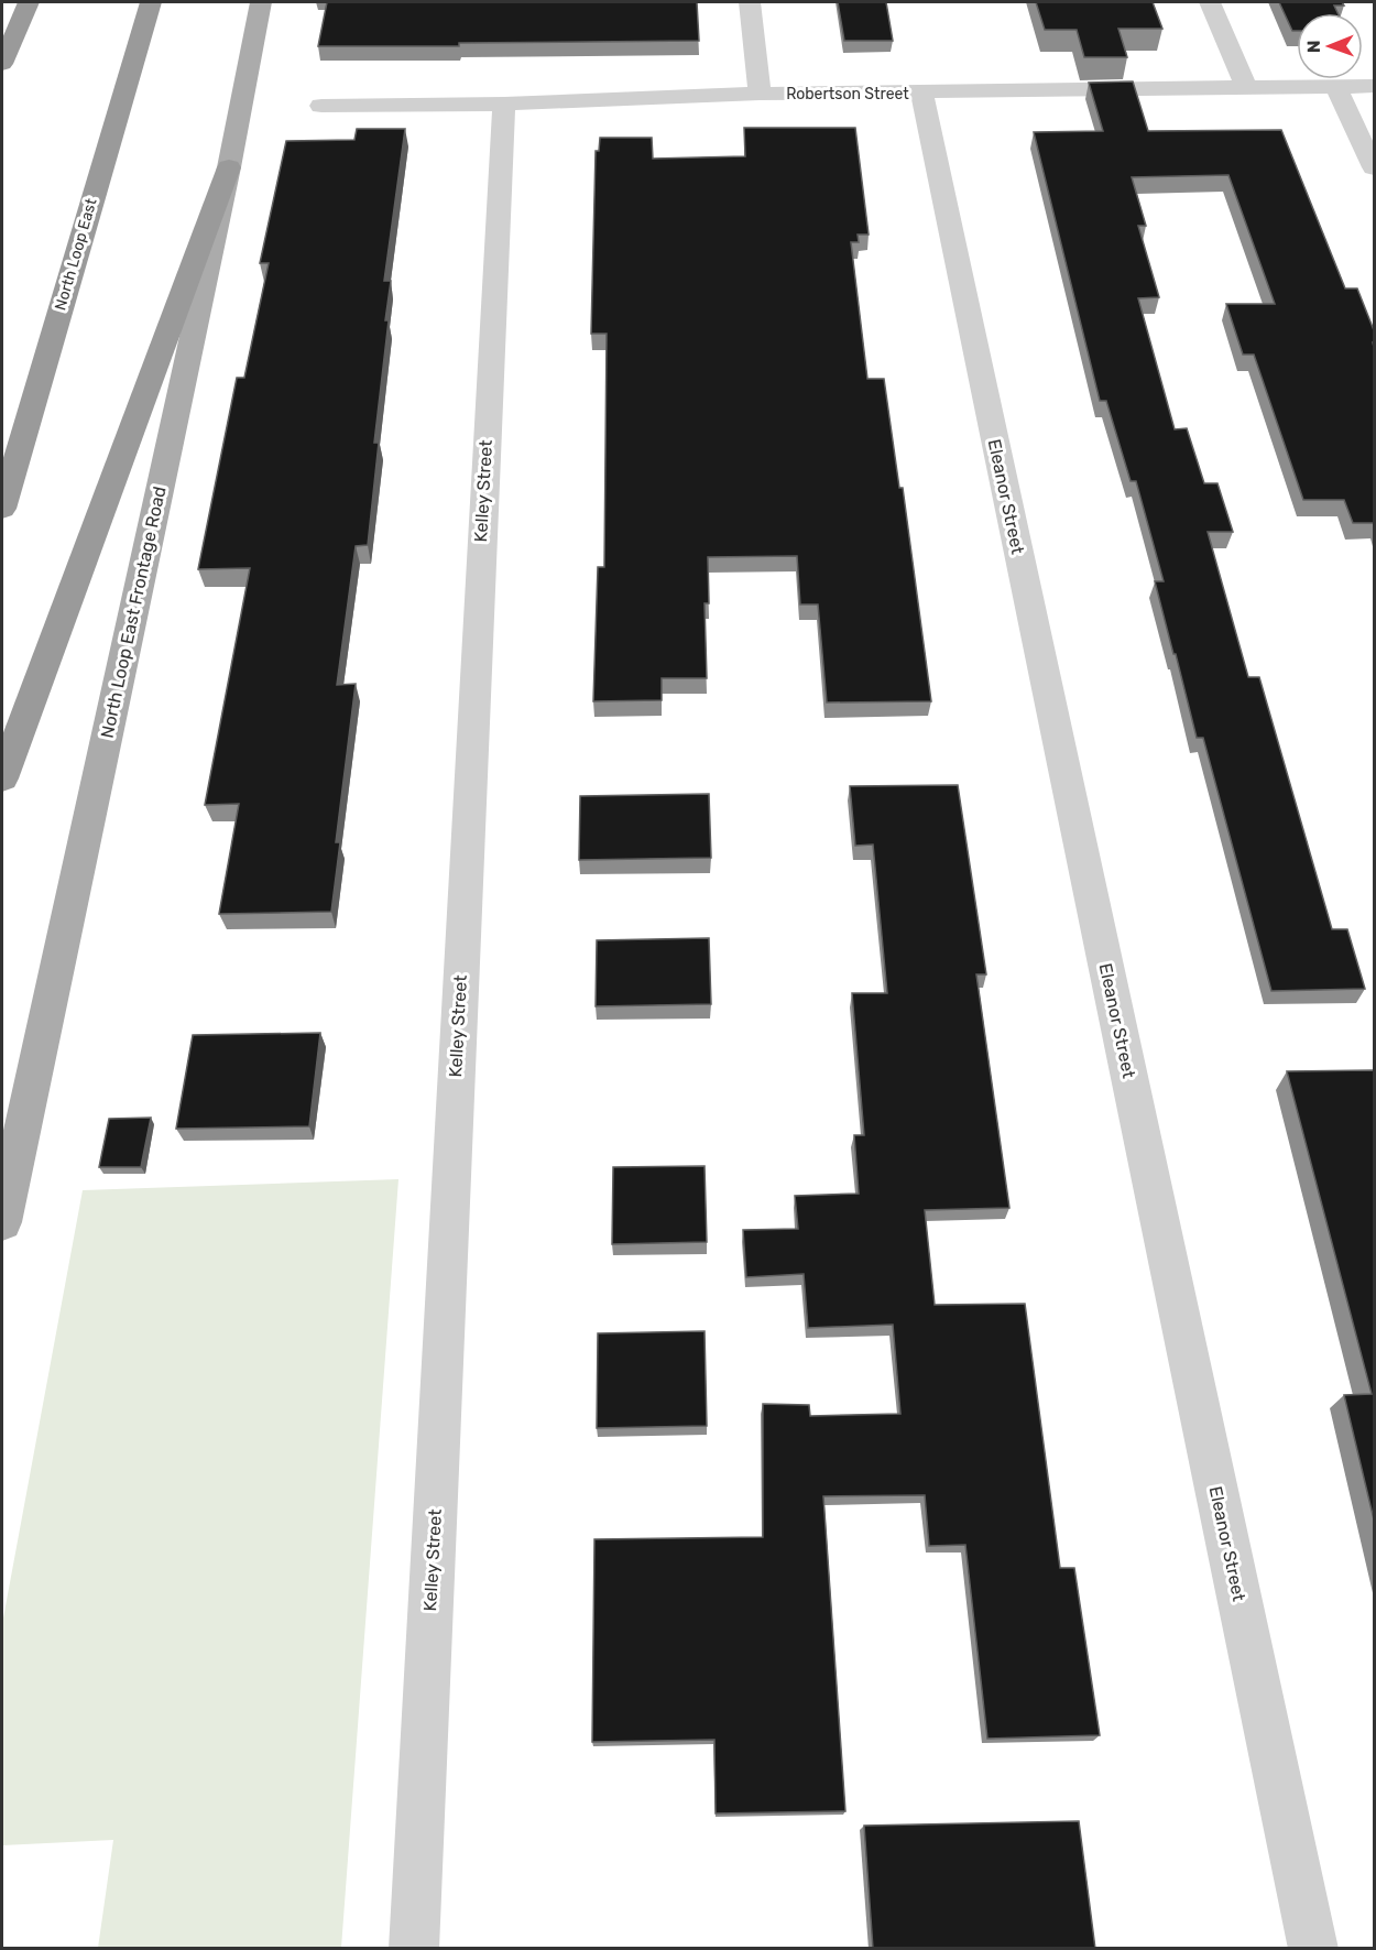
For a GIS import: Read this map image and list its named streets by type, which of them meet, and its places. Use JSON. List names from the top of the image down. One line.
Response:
{"streets":{"highway":["North Loop East"],"main road":["North Loop East Frontage Road"],"street":["Robertson Street","Kelley Street","Eleanor Street"]},"crossings":[["Robertson Street","Kelley Street"],["Robertson Street","Eleanor Street"]],"north":"left"}
